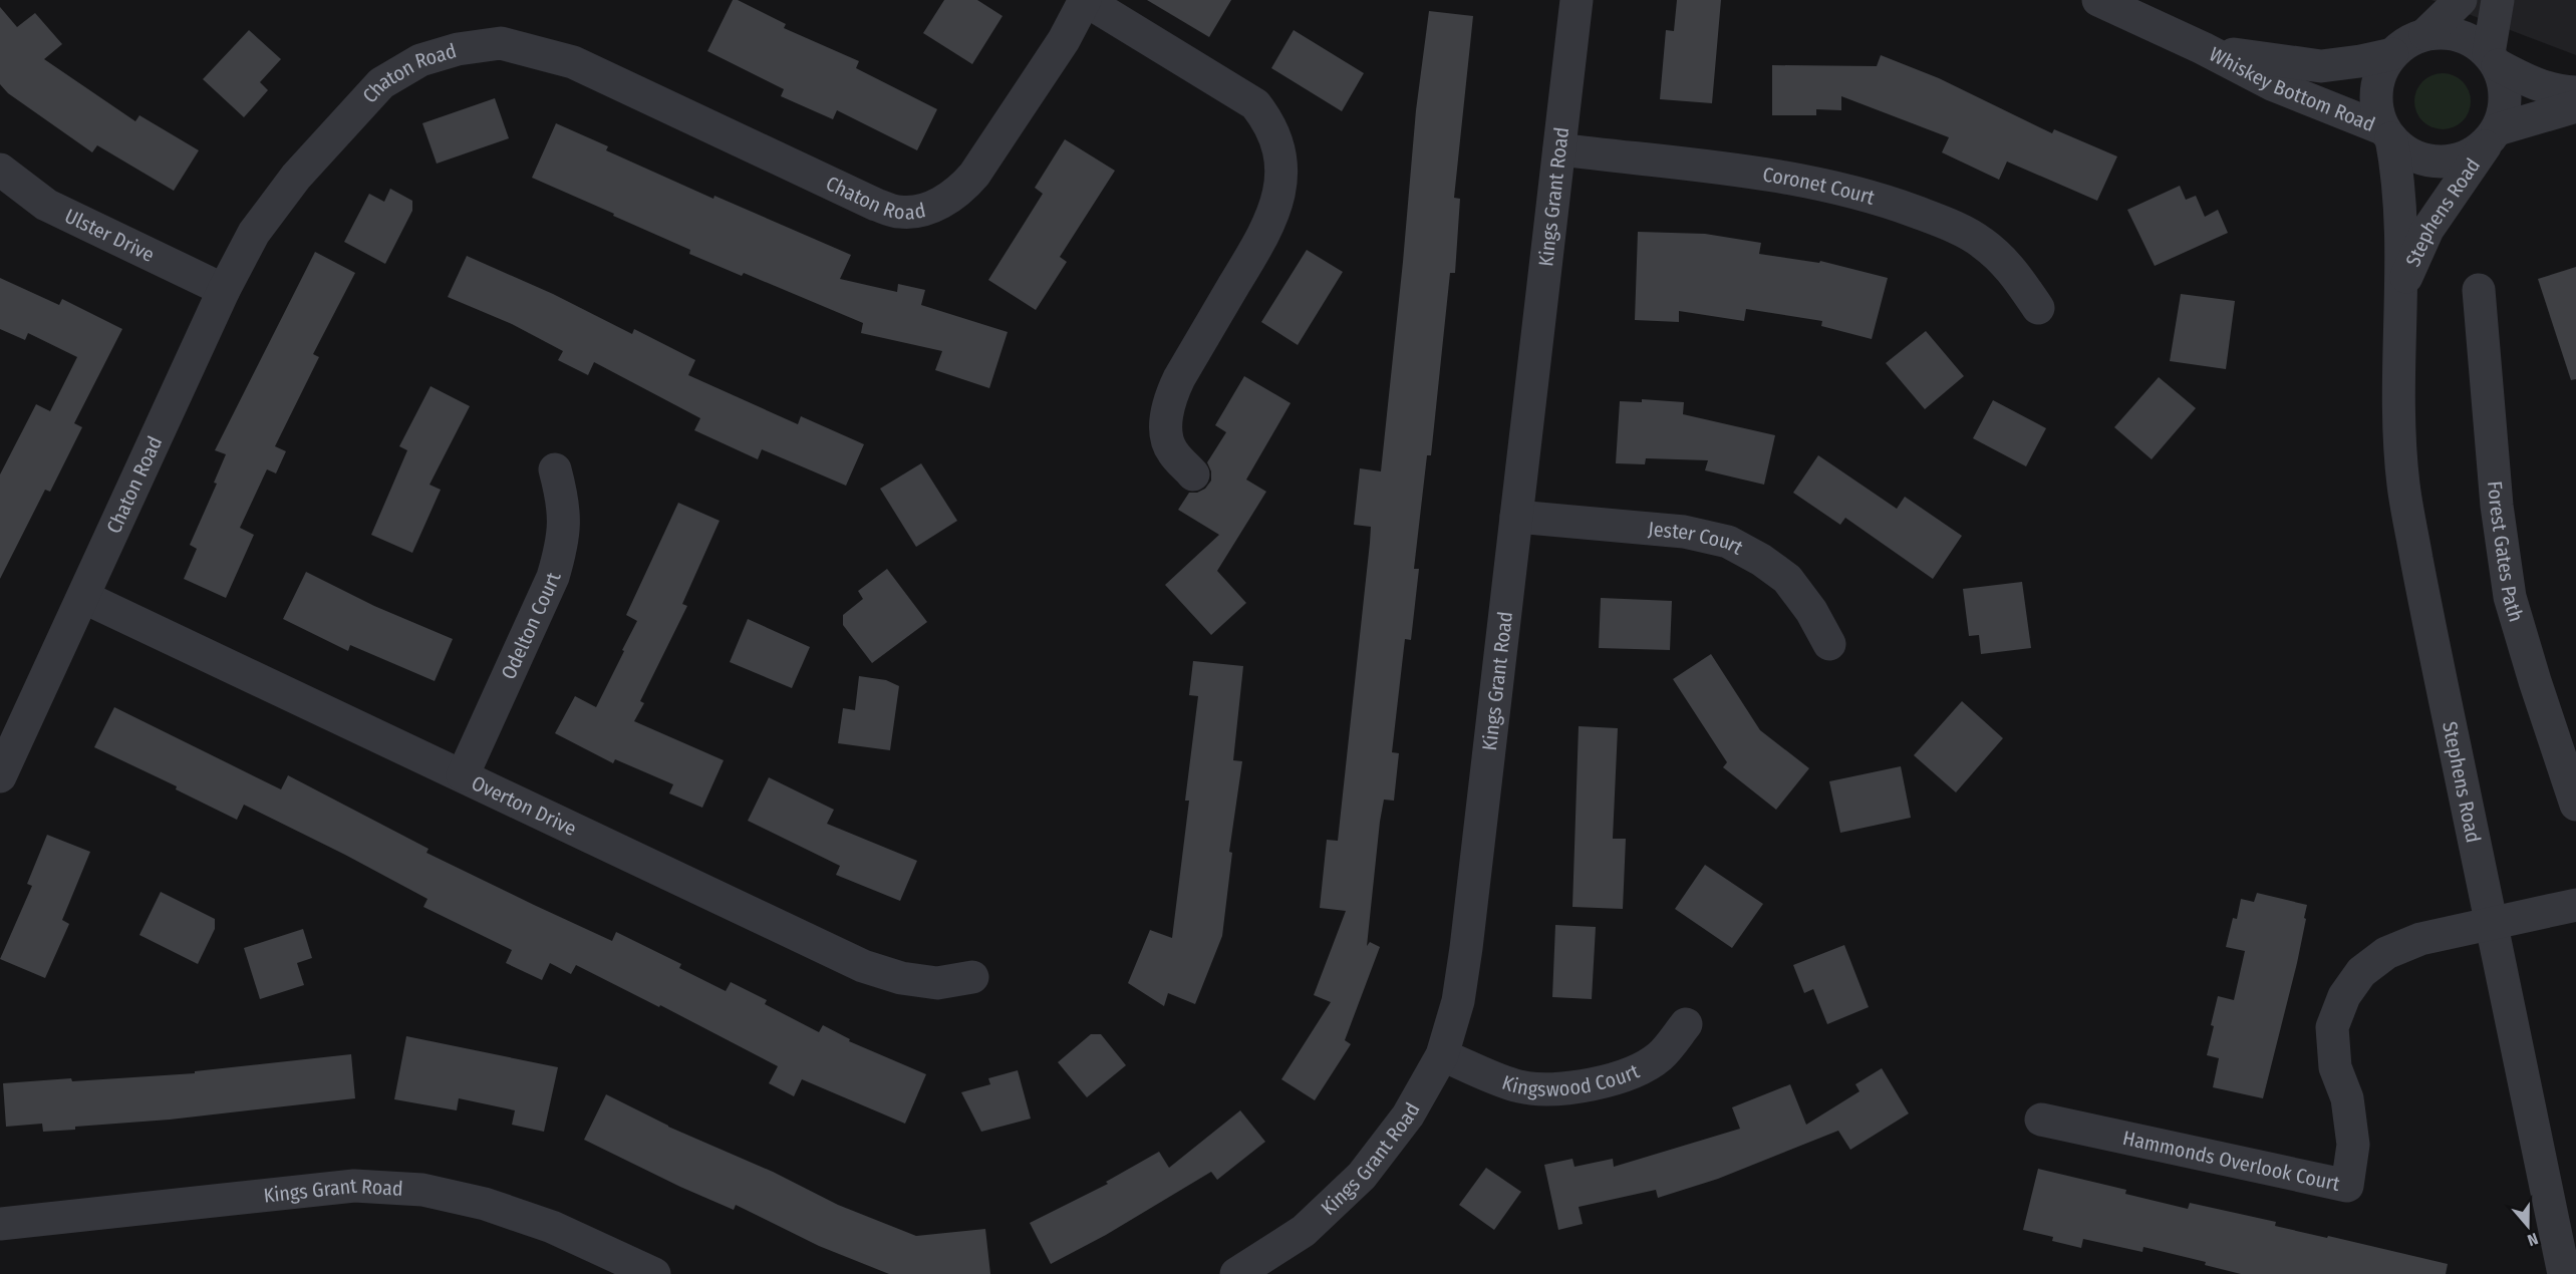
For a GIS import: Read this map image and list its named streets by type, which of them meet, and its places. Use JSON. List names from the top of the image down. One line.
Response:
{"streets":{"street":["Chaton Road","Whiskey Bottom Road","Coronet Court","Kings Grant Road","Stephens Road","Ulster Drive","Jester Court","Forest Gates Path","Odelton Court","Overton Drive","Kingswood Court","Hammonds Overlook Court"]},"crossings":[["Chaton Road","Ulster Drive"],["Chaton Road","Overton Drive"],["Whiskey Bottom Road","Stephens Road"],["Coronet Court","Kings Grant Road"],["Kings Grant Road","Jester Court"],["Kings Grant Road","Kingswood Court"],["Stephens Road","Hammonds Overlook Court"],["Odelton Court","Overton Drive"]],"north":"bottom"}
